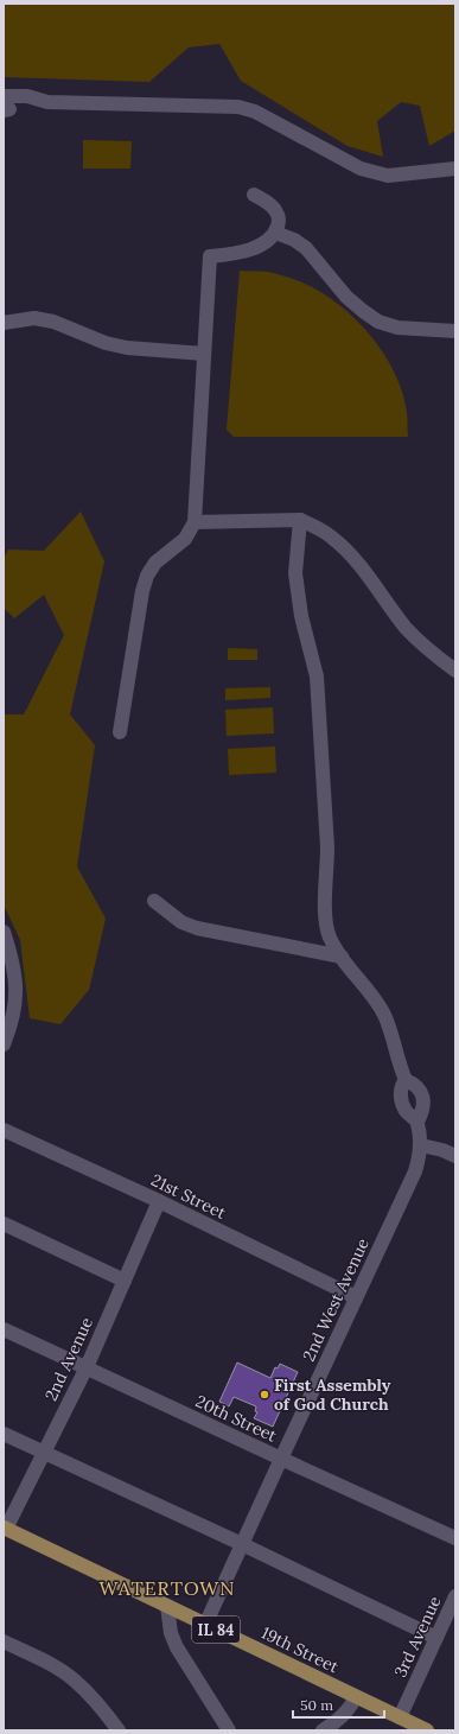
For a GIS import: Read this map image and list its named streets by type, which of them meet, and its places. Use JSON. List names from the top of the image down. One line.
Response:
{"streets":{"main road":["IL 84","19th Street"],"street":["21st Street","2nd West Avenue","2nd Avenue","20th Street","3rd Avenue"]},"crossings":[["21st Street","2nd West Avenue"],["21st Street","2nd Avenue"],["2nd West Avenue","20th Street"],["2nd West Avenue","19th Street"],["2nd Avenue","20th Street"],["2nd Avenue","19th Street"],["3rd Avenue","19th Street"]],"districts":["WATERTOWN"],"places":["First Assembly of God Church"],"scale_bar":"50 m"}
